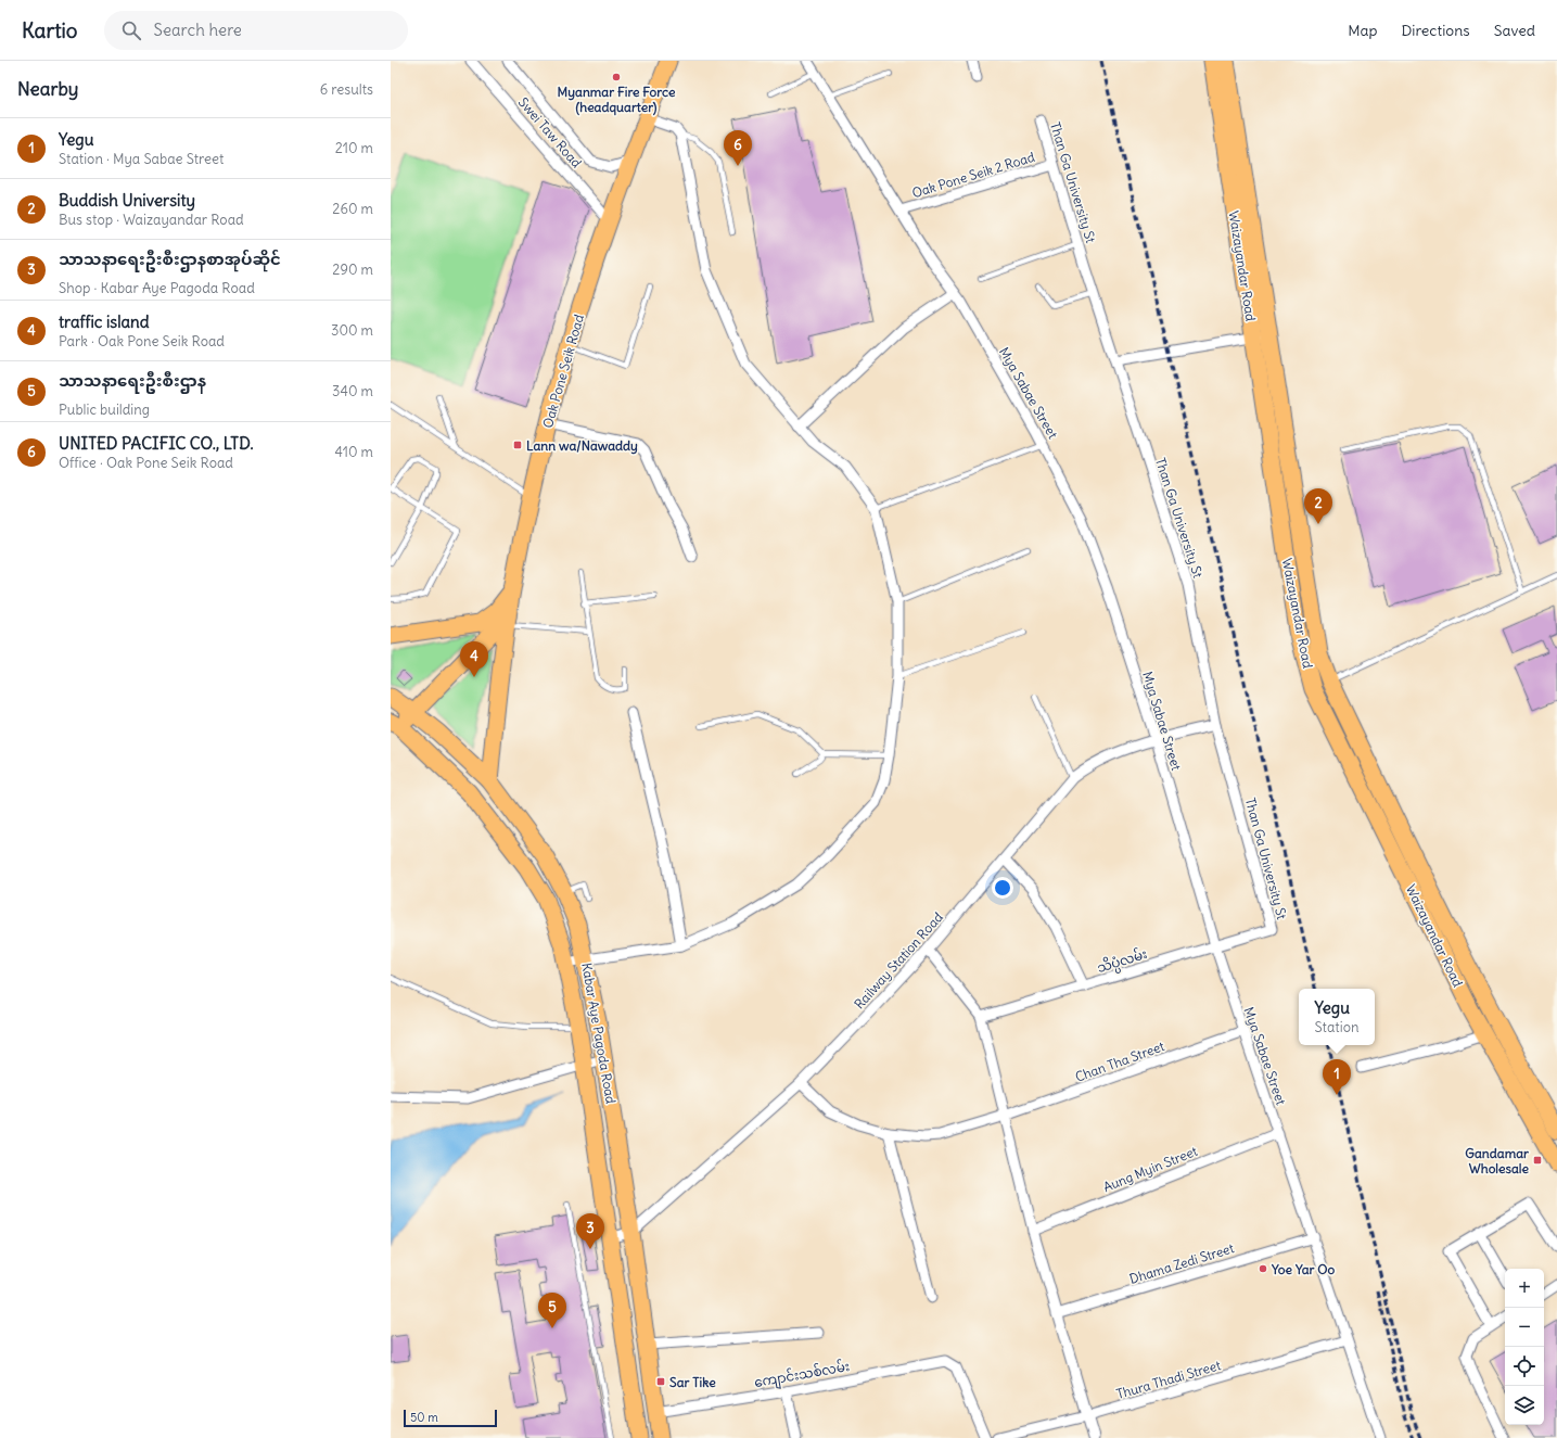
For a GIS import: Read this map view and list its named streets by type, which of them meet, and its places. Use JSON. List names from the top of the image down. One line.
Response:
{"streets":{"main road":["Waizayandar Road","Oak Pone Seik Road","Kabar Aye Pagoda Road"],"street":["Swei Taw Road","Oak Pone Seik 2 Road","Than Ga University St","Mya Sabae Street","Railway Station Road","သိပ္ပံလမ်း","Chan Tha Street","Aung Myin Street","Dhama Zedi Street","ကျောင်းသစ်လမ်း","Thura Thadi Street"]},"crossings":[["Swei Taw Road","Oak Pone Seik Road"],["Oak Pone Seik 2 Road","Than Ga University St"],["Oak Pone Seik 2 Road","Mya Sabae Street"],["Than Ga University St","Railway Station Road"],["Than Ga University St","သိပ္ပံလမ်း"],["Oak Pone Seik Road","Kabar Aye Pagoda Road"],["Mya Sabae Street","Railway Station Road"],["Mya Sabae Street","သိပ္ပံလမ်း"],["Mya Sabae Street","Chan Tha Street"],["Mya Sabae Street","Aung Myin Street"],["Mya Sabae Street","Dhama Zedi Street"],["Mya Sabae Street","Thura Thadi Street"],["Railway Station Road","Kabar Aye Pagoda Road"],["Railway Station Road","Chan Tha Street"],["Kabar Aye Pagoda Road","ကျောင်းသစ်လမ်း"]],"places":{"other":["Myanmar Fire Force (headquarter)","Yoe Yar Oo"],"transit":["Lann wa/Nawaddy","Gandamar Wholesale","Sar Tike"]},"scale_bar":"50 m","page":{"header":"Kartio","search":"Search here","nav":["Map","Directions","Saved"],"heading":["Nearby","6 results"],"list":[{"mark":"1","name":"Yegu","note":"Station · Mya Sabae Street","value":"210 m"},{"mark":"2","name":"Buddish University","note":"Bus stop · Waizayandar Road","value":"260 m"},{"mark":"3","name":"သာသနာရေးဦးစီးဌာနစာအုပ်ဆိုင်","note":"Shop · Kabar Aye Pagoda Road","value":"290 m"},{"mark":"4","name":"traffic island","note":"Park · Oak Pone Seik Road","value":"300 m"},{"mark":"5","name":"သာသနာရေးဦးစီးဌာန","note":"Public building","value":"340 m"},{"mark":"6","name":"UNITED PACIFIC CO., LTD.","note":"Office · Oak Pone Seik Road","value":"410 m"}],"pins":["6","2","4","1","3","5"],"popup":["Yegu","Station"],"map_buttons":["+","−"],"scale":"50 m"}}
